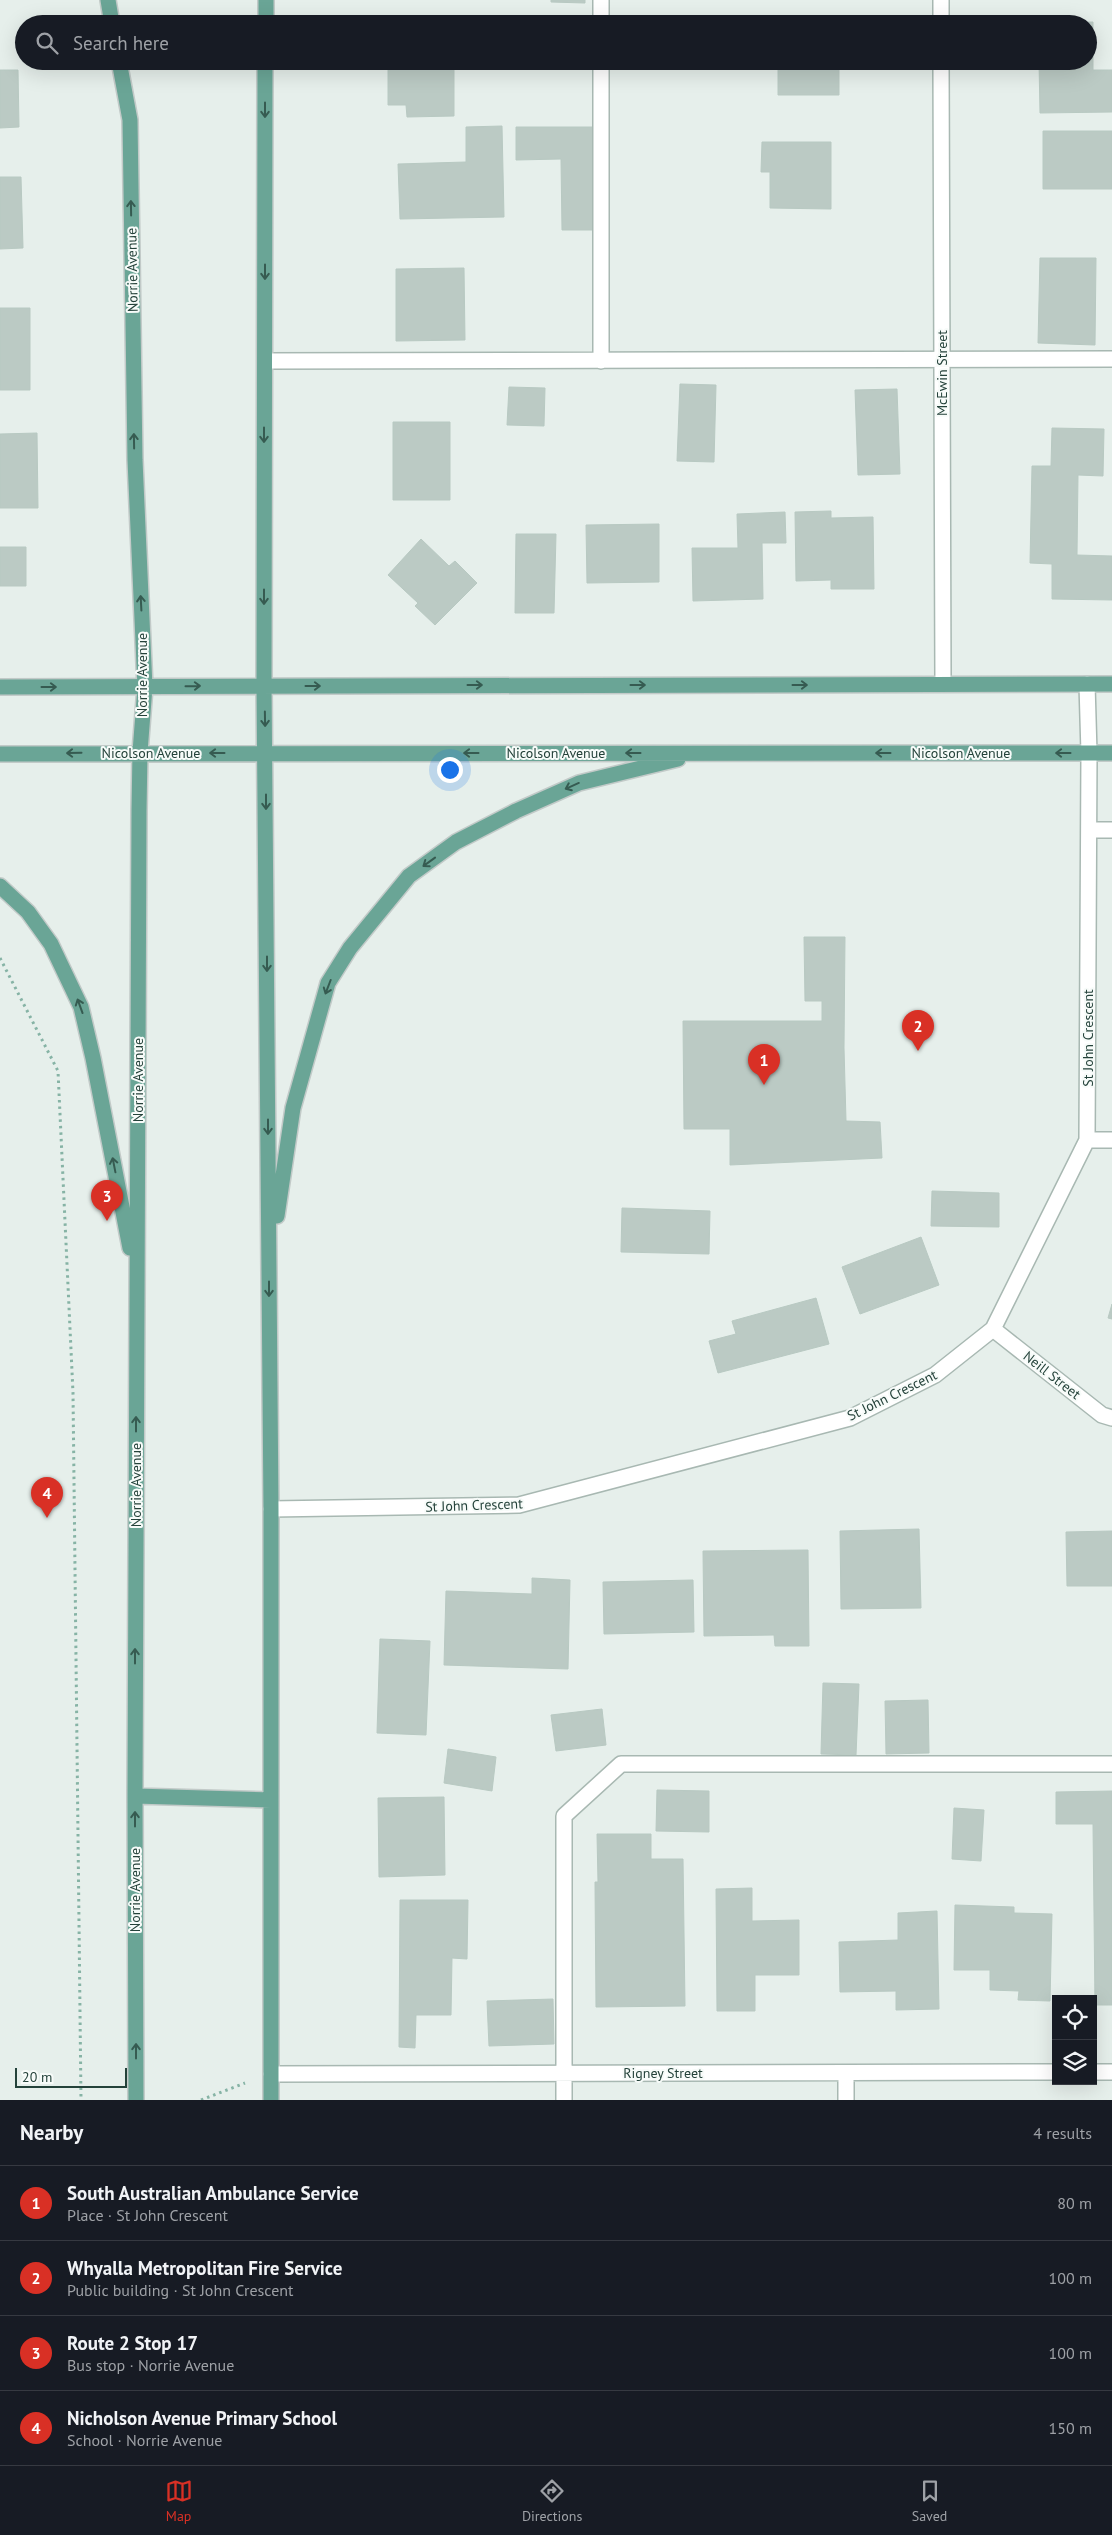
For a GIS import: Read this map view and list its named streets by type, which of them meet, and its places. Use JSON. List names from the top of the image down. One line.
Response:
{"streets":{"main road":["Norrie Avenue","Nicolson Avenue"],"street":["McEwin Street","St John Crescent","Neill Street","Rigney Street"]},"crossings":[["Norrie Avenue","Nicolson Avenue"],["Nicolson Avenue","St John Crescent"],["St John Crescent","Neill Street"]],"scale_bar":"20 m","page":{"search":"Search here","pins":["2","1","3","4"],"scale":"20 m","heading":["Nearby","4 results"],"list":[{"mark":"1","name":"South Australian Ambulance Service","note":"Place · St John Crescent","value":"80 m"},{"mark":"2","name":"Whyalla Metropolitan Fire Service","note":"Public building · St John Crescent","value":"100 m"},{"mark":"3","name":"Route 2 Stop 17","note":"Bus stop · Norrie Avenue","value":"100 m"},{"mark":"4","name":"Nicholson Avenue Primary School","note":"School · Norrie Avenue","value":"150 m"}],"nav":["Map","Directions","Saved"]}}
